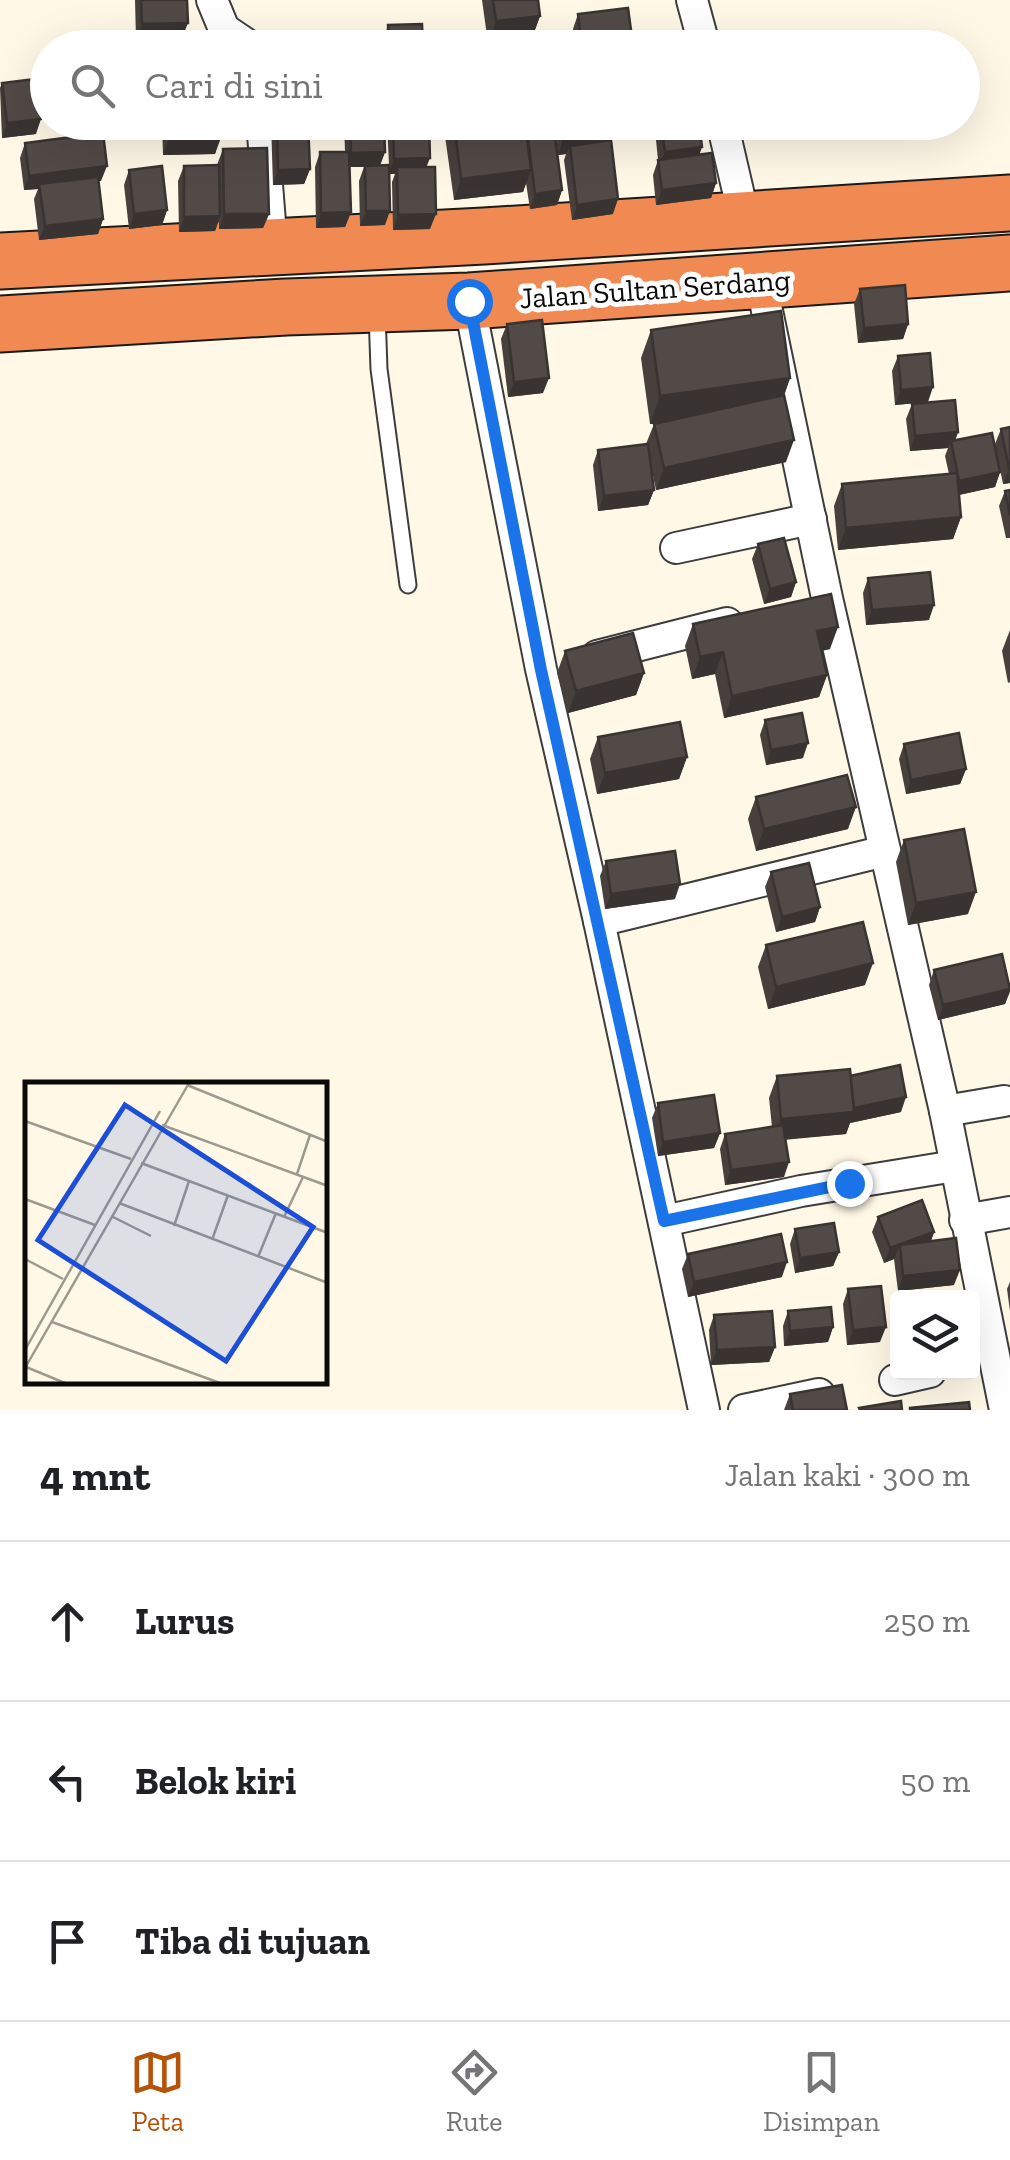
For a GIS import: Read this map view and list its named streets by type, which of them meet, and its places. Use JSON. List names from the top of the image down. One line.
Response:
{"streets":{"highway":["Jalan Sultan Serdang"]},"page":{"search":"Cari di sini","heading":["4 mnt","Jalan kaki · 300 m"],"list":[["Lurus","250 m"],["Belok kiri","50 m"],"Tiba di tujuan"],"nav":["Peta","Rute","Disimpan"]}}
